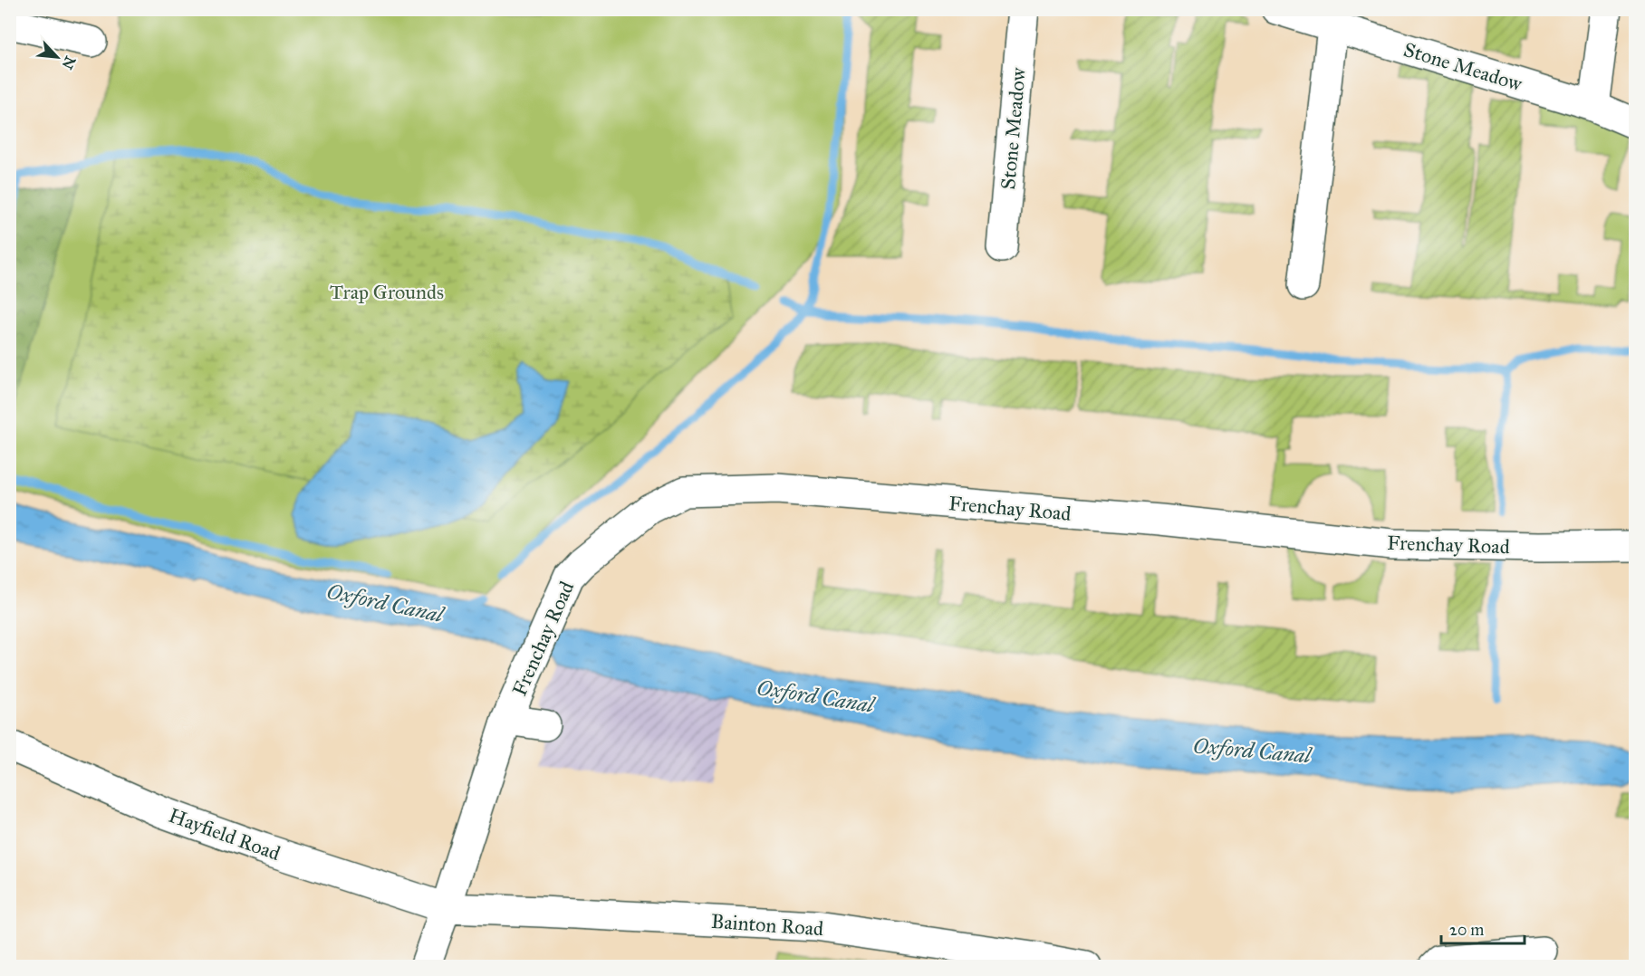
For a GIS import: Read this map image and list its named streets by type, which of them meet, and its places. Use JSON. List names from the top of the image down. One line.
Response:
{"streets":{"street":["Stone Meadow","Frenchay Road","Hayfield Road","Bainton Road"]},"crossings":[["Frenchay Road","Hayfield Road"],["Frenchay Road","Bainton Road"],["Hayfield Road","Bainton Road"]],"water":["Oxford Canal"],"parks":["Trap Grounds"],"scale_bar":"20 m","north":"bottom right"}
